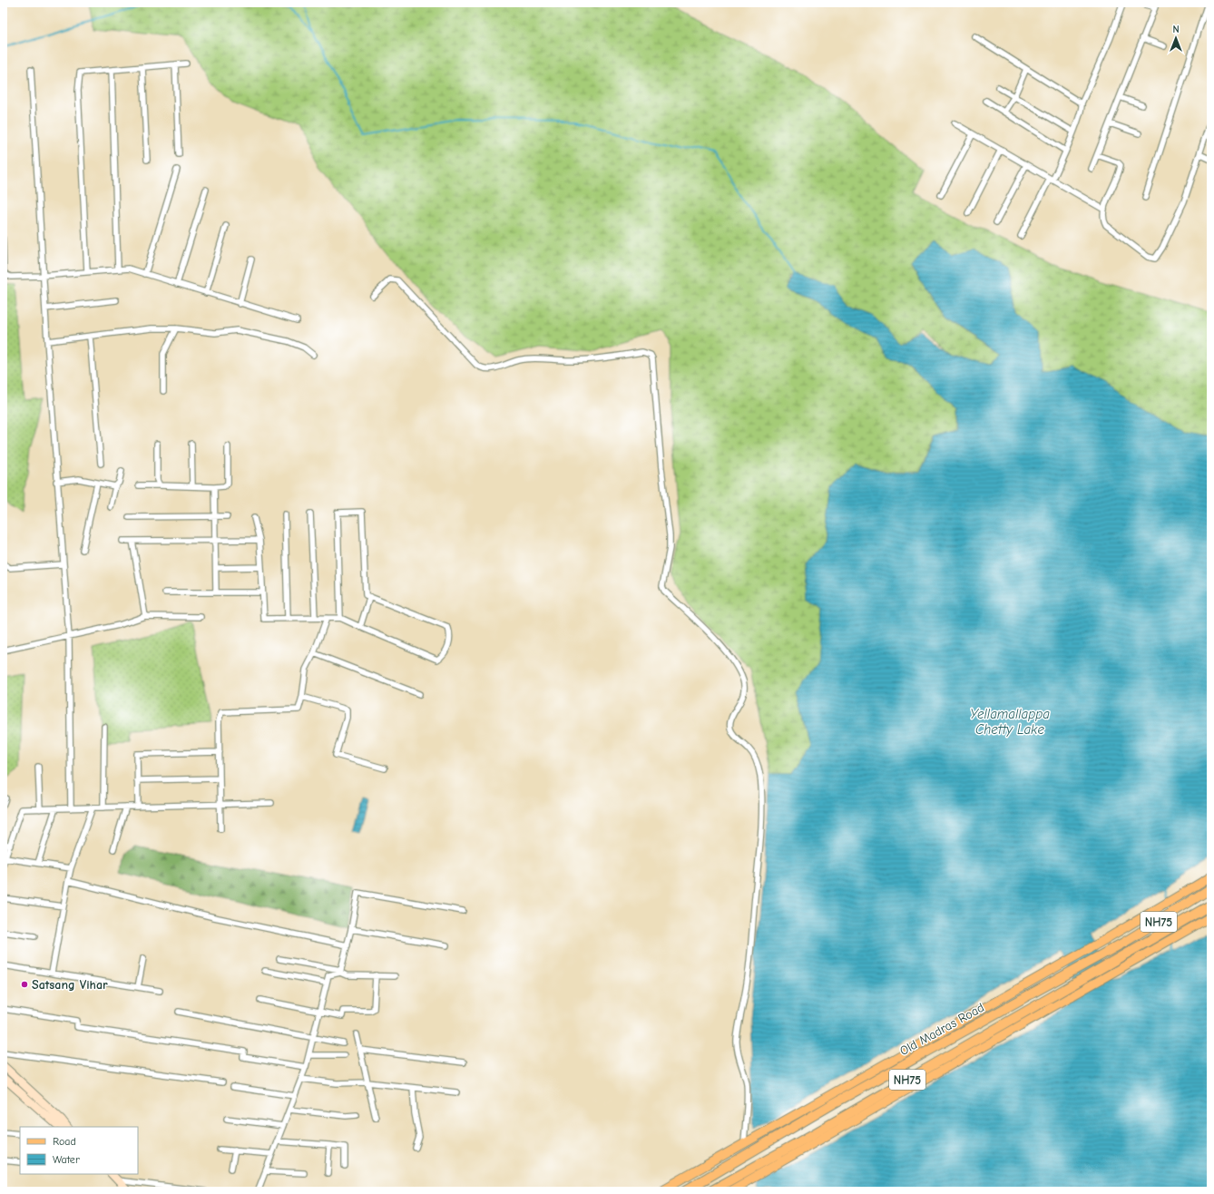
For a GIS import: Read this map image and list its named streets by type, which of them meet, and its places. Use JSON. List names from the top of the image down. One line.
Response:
{"streets":{"highway":["NH75","Old Madras Road"]},"water":["Yellamallappa Chetty Lake"],"places":["Satsang Vihar"],"legend":["Road","Water"],"north":"top"}
